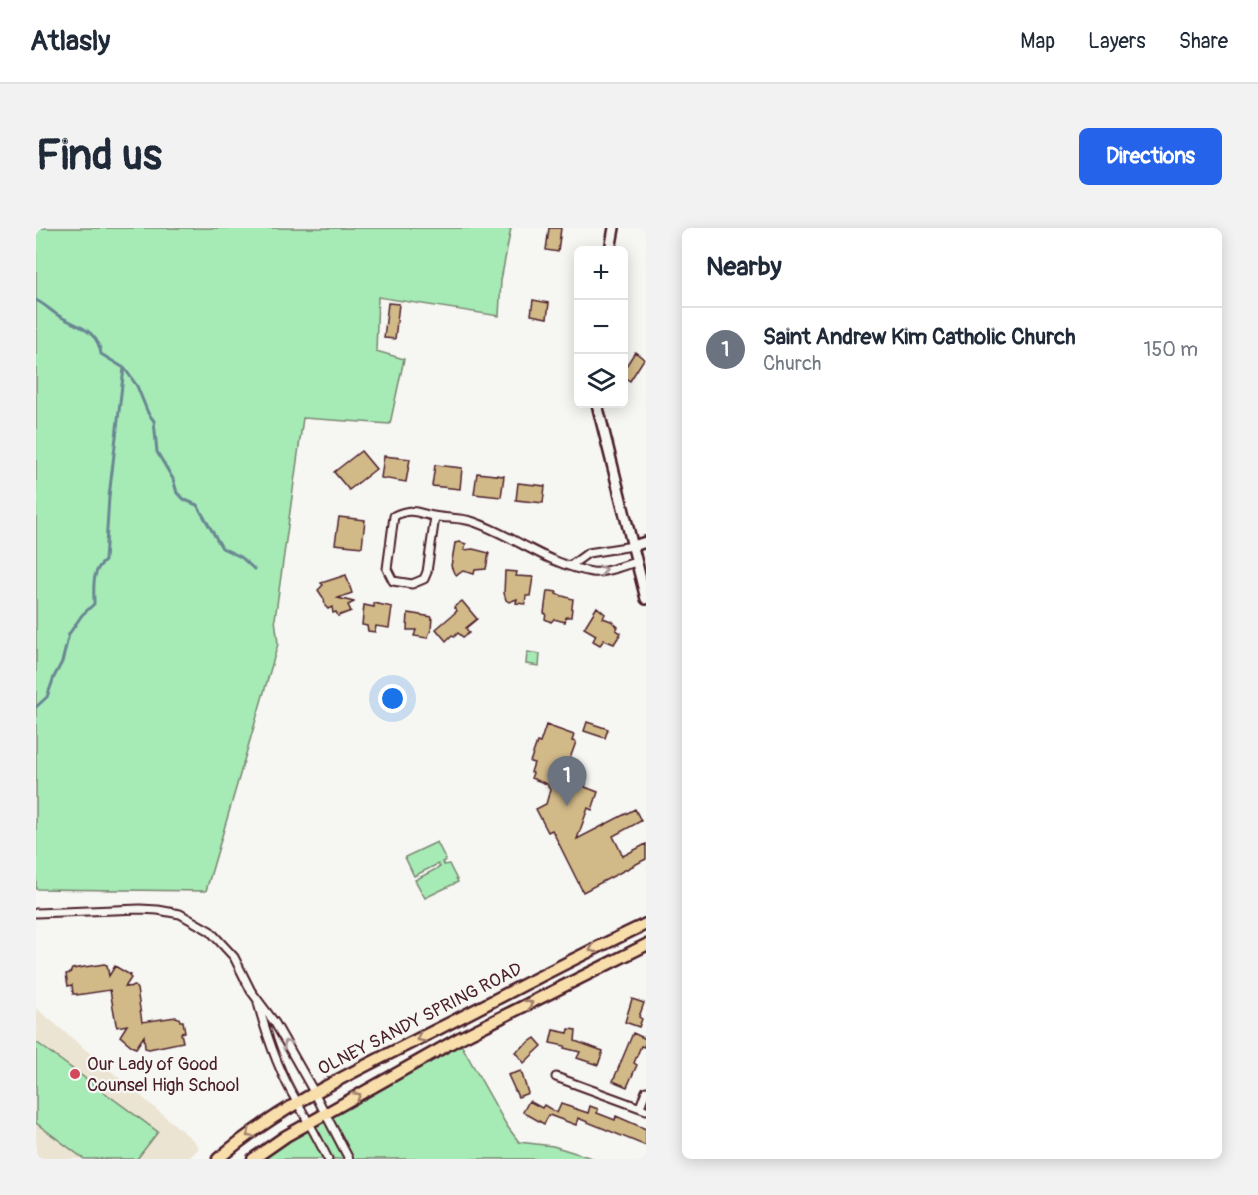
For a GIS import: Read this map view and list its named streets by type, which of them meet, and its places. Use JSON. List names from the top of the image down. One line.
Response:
{"streets":{"main road":["OLNEY SANDY SPRING ROAD"]},"places":["Our Lady of Good Counsel High School"],"page":{"header":"Atlasly","nav":["Map","Layers","Share"],"buttons":"Directions","title":"Find us","heading":"Nearby","map_buttons":["+","−"],"list":[{"mark":"1","name":"Saint Andrew Kim Catholic Church","note":"Church","value":"150 m"}],"pins":"1"}}
